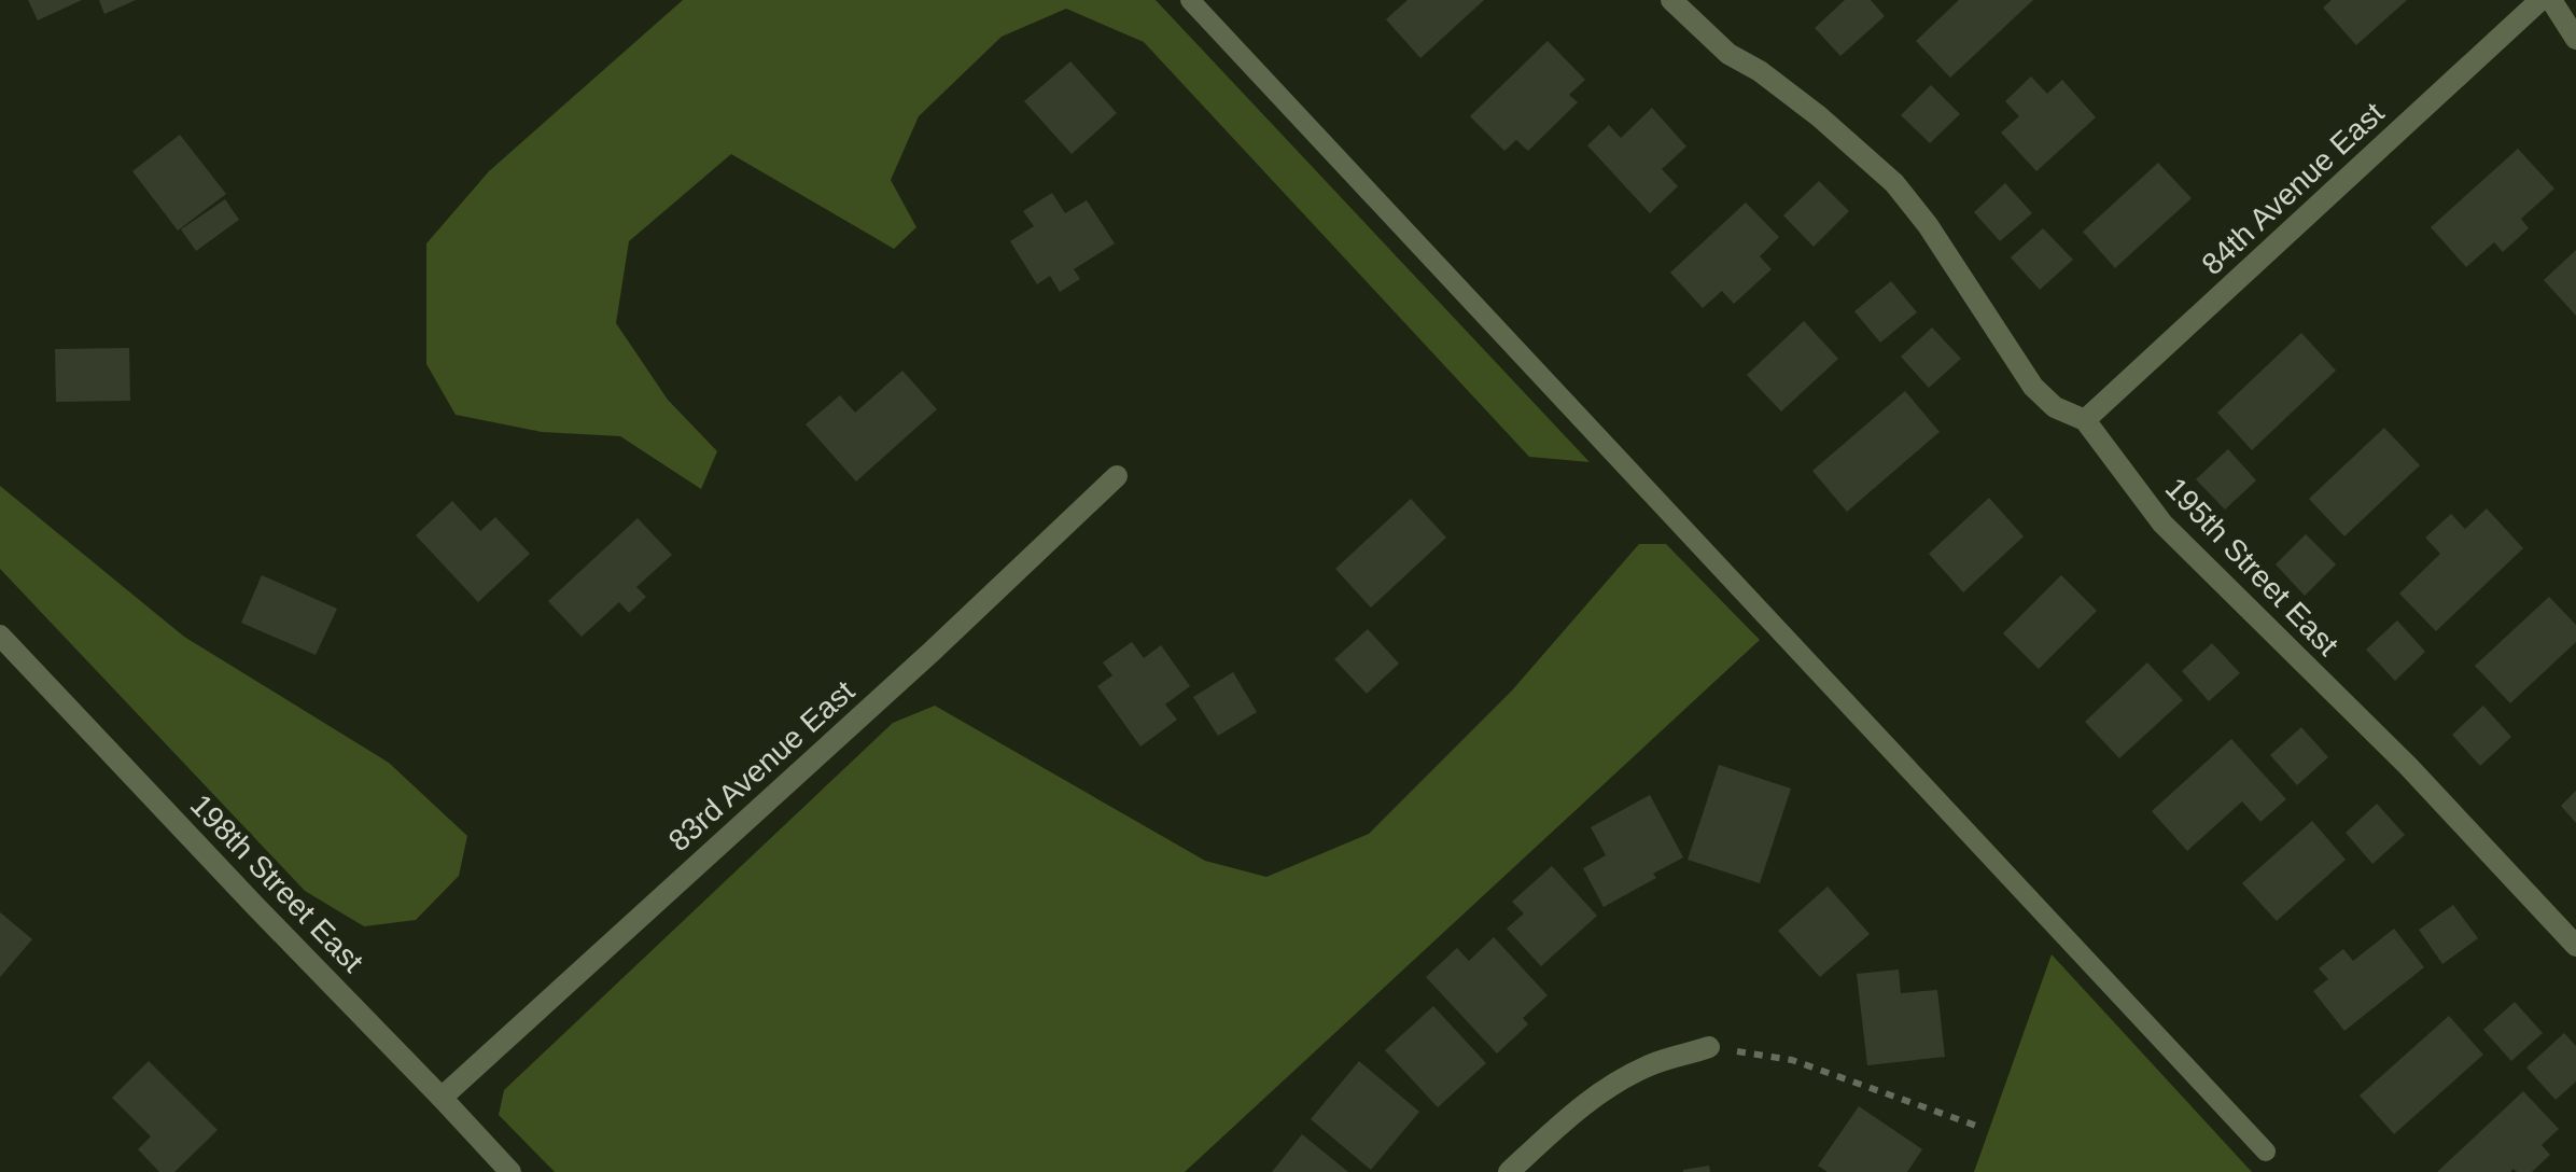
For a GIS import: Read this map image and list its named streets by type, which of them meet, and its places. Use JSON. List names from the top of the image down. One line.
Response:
{"streets":{"street":["84th Avenue East","195th Street East","83rd Avenue East","198th Street East"]},"crossings":[["84th Avenue East","195th Street East"],["83rd Avenue East","198th Street East"]]}
